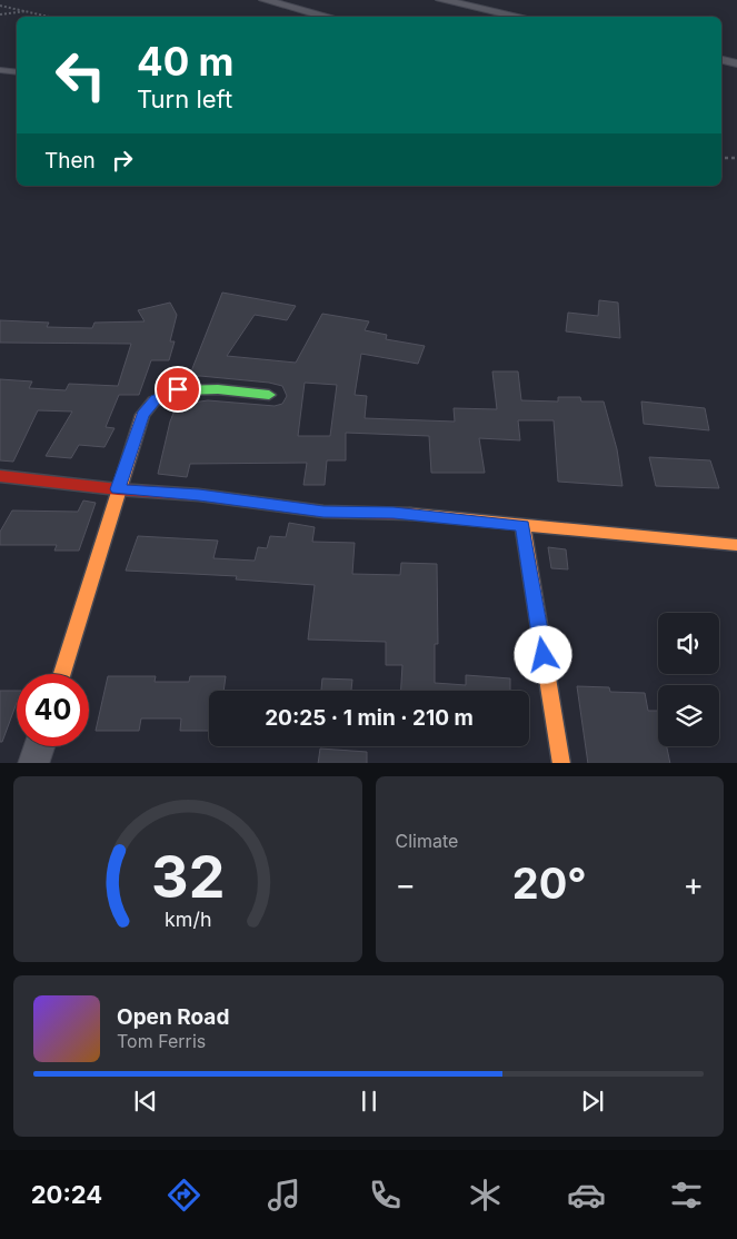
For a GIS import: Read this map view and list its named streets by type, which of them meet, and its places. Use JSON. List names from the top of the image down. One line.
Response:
{"page":{"turn":["40 m","Turn left"],"then":"Then","limit":"40","trip":"20:25 · 1 min · 210 m","tile":"Climate","heat":["−","20°","+"],"song":["Open Road","Tom Ferris"],"tabs":"20:24","gauge":["32","km/h"]}}
